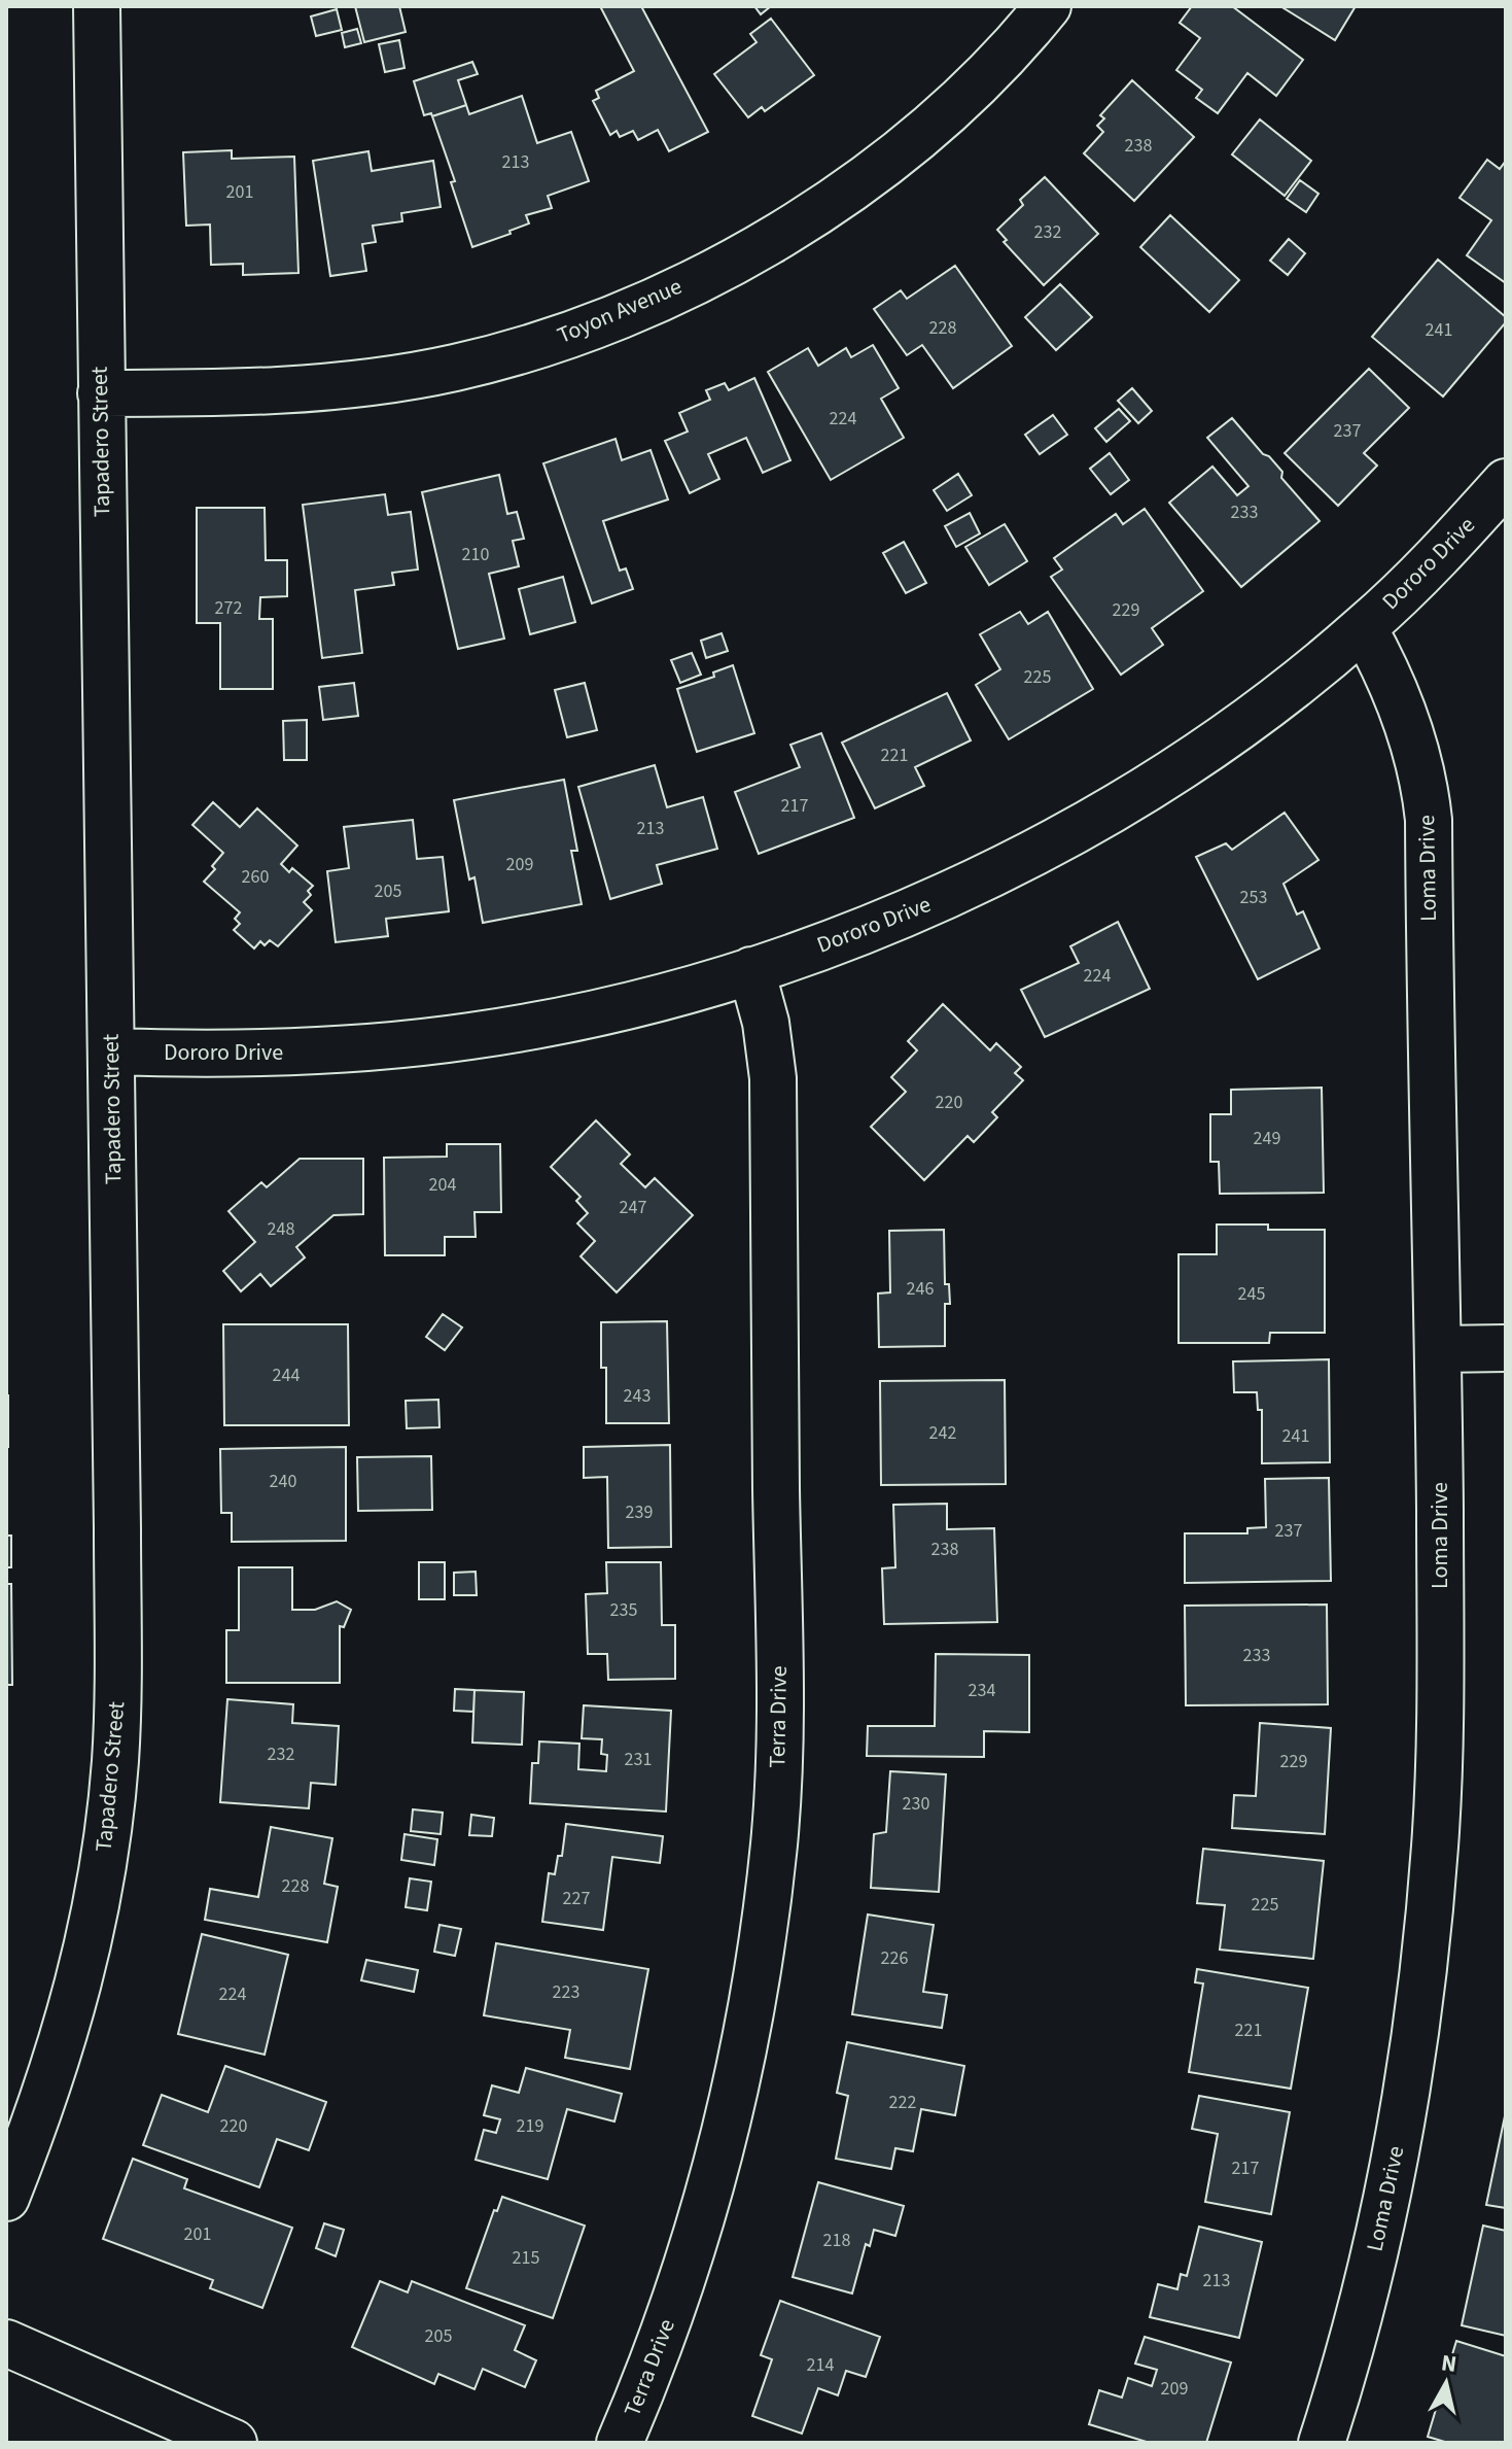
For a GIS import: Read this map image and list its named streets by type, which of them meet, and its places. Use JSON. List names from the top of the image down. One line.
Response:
{"streets":{"street":["Toyon Avenue","Tapadero Street","Dororo Drive","Loma Drive","Terra Drive"]},"crossings":[["Toyon Avenue","Tapadero Street"],["Tapadero Street","Dororo Drive"],["Dororo Drive","Loma Drive"],["Dororo Drive","Terra Drive"]],"house_numbers":["238","213","201","232","228","241","224","237","233","210","272","229","225","221","217","213","209","260","205","253","224","220","249","204","247","248","246","245","244","243","242","241","240","239","237","238","235","233","234","232","231","229","230","228","227","225","226","223","224","221","222","220","219","217","201","218","215","213","205","214","209"],"north":"top"}
